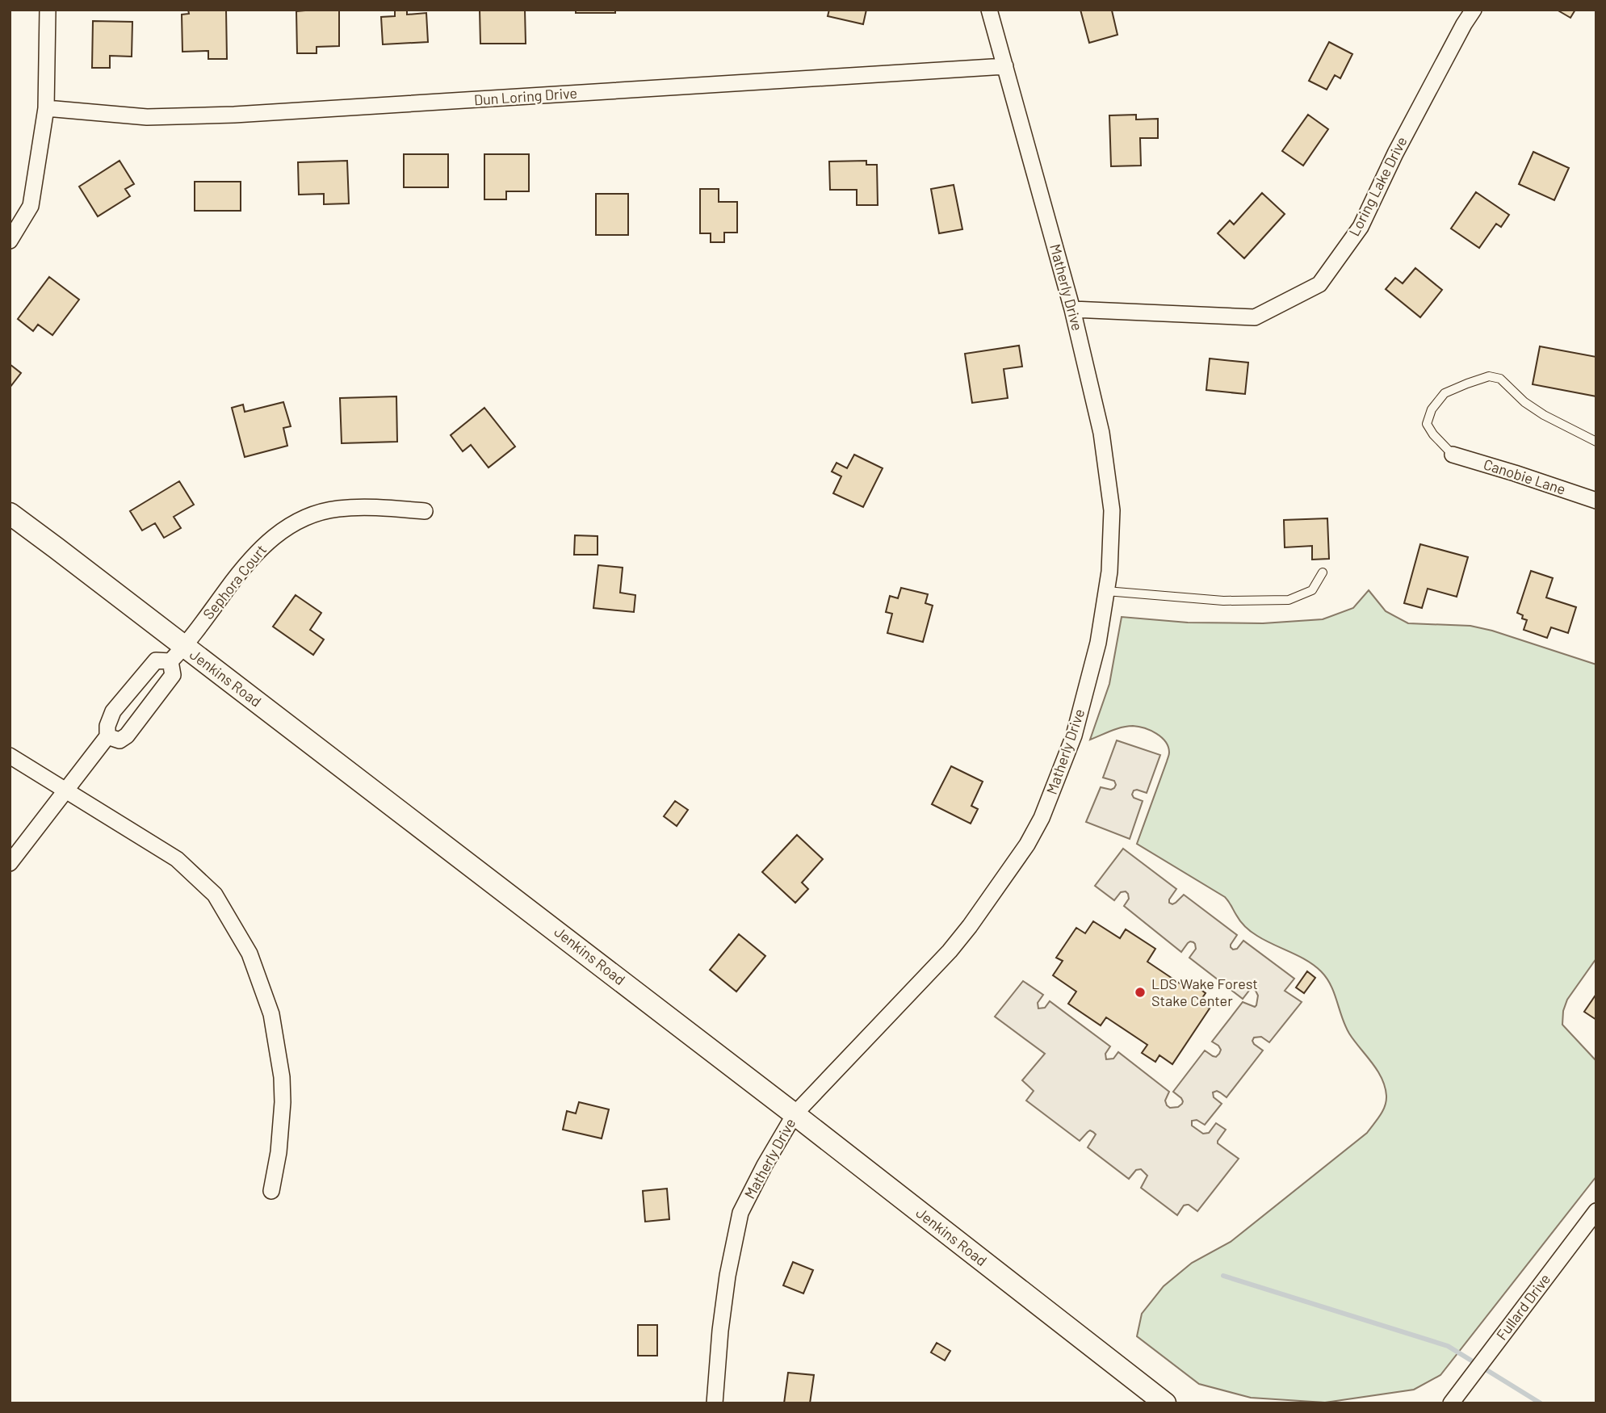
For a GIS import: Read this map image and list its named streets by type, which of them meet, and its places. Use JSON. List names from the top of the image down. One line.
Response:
{"streets":{"street":["Dun Loring Drive","Loring Lake Drive","Matherly Drive","Canobie Lane","Sephora Court","Jenkins Road","Fullard Drive"]},"crossings":[["Dun Loring Drive","Matherly Drive"],["Loring Lake Drive","Matherly Drive"],["Matherly Drive","Jenkins Road"],["Sephora Court","Jenkins Road"]],"places":["LDS Wake Forest Stake Center"]}
